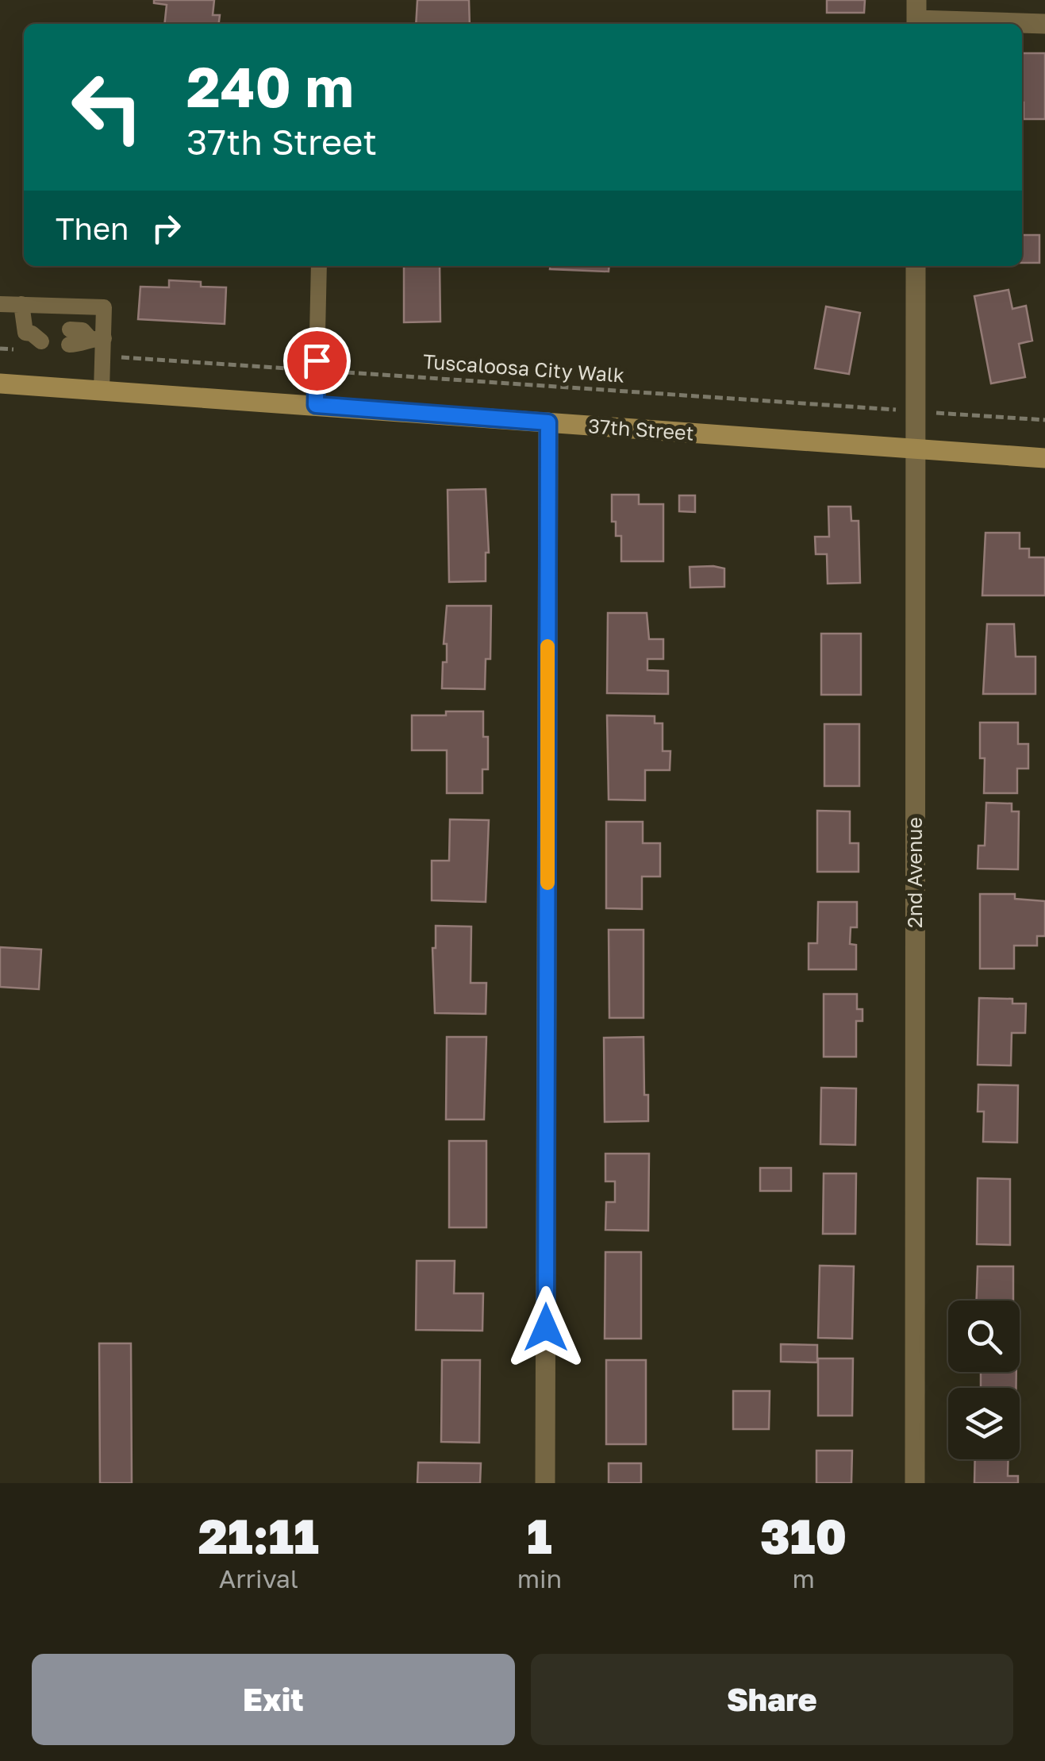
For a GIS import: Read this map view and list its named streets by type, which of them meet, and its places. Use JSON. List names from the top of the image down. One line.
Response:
{"streets":{"street":["37th Street","2nd Avenue"],"path":["Tuscaloosa City Walk"]},"crossings":[["Tuscaloosa City Walk","2nd Avenue"],["37th Street","2nd Avenue"]],"page":{"turn":["240 m","37th Street"],"then":"Then","eta":["21:11","Arrival","1","min","310","m"],"buttons":["Exit","Share"]}}
